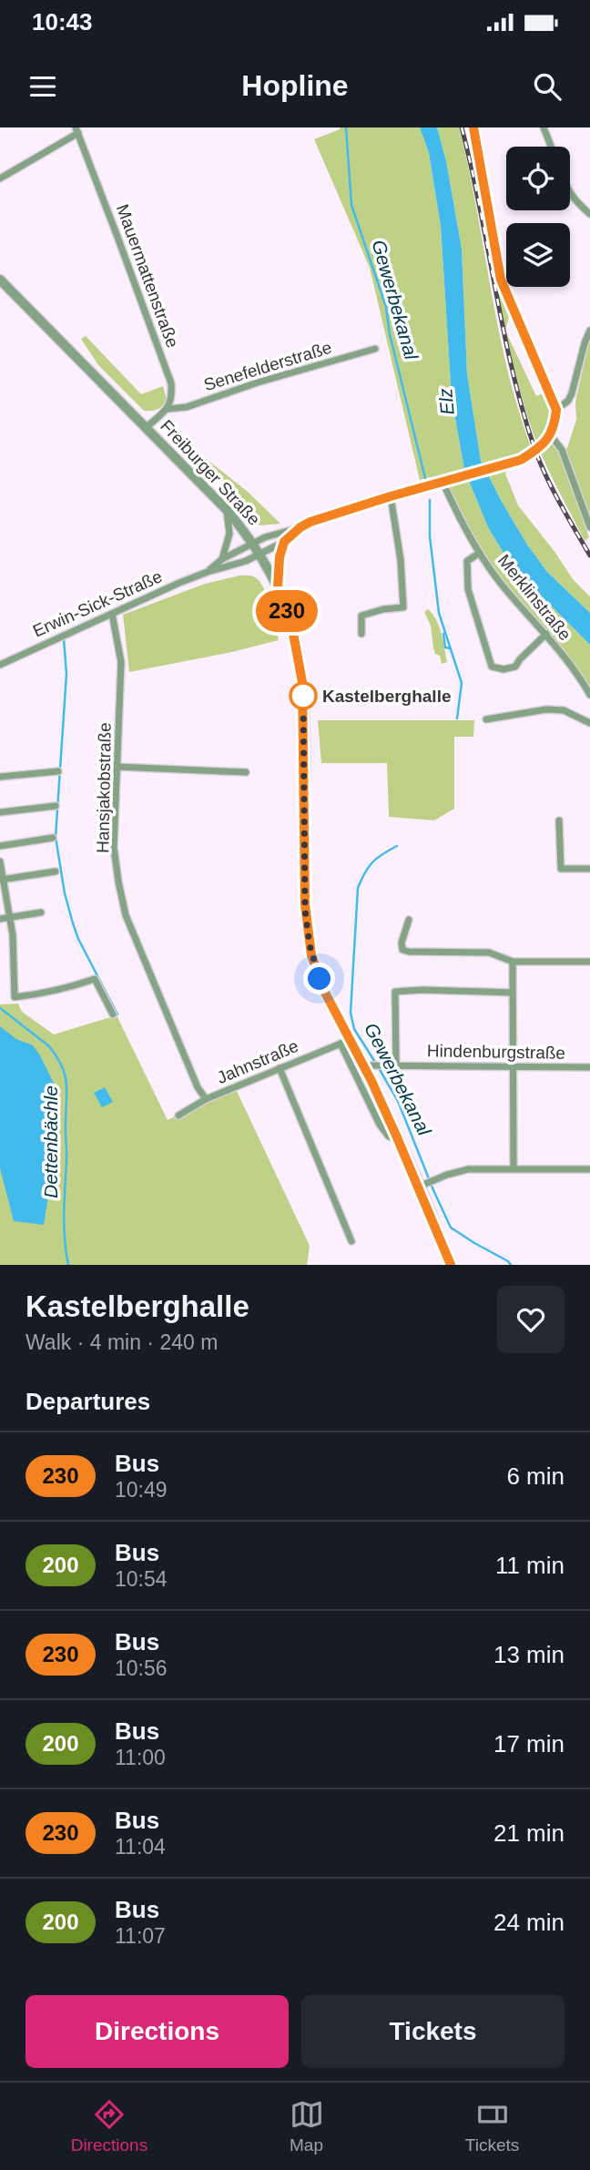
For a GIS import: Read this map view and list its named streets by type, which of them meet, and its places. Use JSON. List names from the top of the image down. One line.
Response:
{"streets":{"street":["Mauermattenstraße","Senefelderstraße","Freiburger Straße","Merklinstraße","Erwin-Sick-Straße","Hansjakobstraße","Hindenburgstraße","Jahnstraße"]},"crossings":[["Mauermattenstraße","Senefelderstraße"],["Freiburger Straße","Erwin-Sick-Straße"],["Freiburger Straße","Hindenburgstraße"],["Freiburger Straße","Jahnstraße"],["Erwin-Sick-Straße","Hansjakobstraße"],["Hansjakobstraße","Jahnstraße"]],"water":["Gewerbekanal","Elz","Dettenbächle"],"places":["Kastelberghalle"],"lines":["bus line 230"],"page":{"status":"10:43","header":"Hopline","on_map":"230","heading":[["Kastelberghalle","Walk · 4 min · 240 m"],"Departures"],"list":[{"mark":"230","name":"Bus","note":"10:49","value":"6 min"},{"mark":"200","name":"Bus","note":"10:54","value":"11 min"},{"mark":"230","name":"Bus","note":"10:56","value":"13 min"},{"mark":"200","name":"Bus","note":"11:00","value":"17 min"},{"mark":"230","name":"Bus","note":"11:04","value":"21 min"},{"mark":"200","name":"Bus","note":"11:07","value":"24 min"}],"buttons":["Directions","Tickets"],"tabs":["Directions","Map","Tickets"]}}
